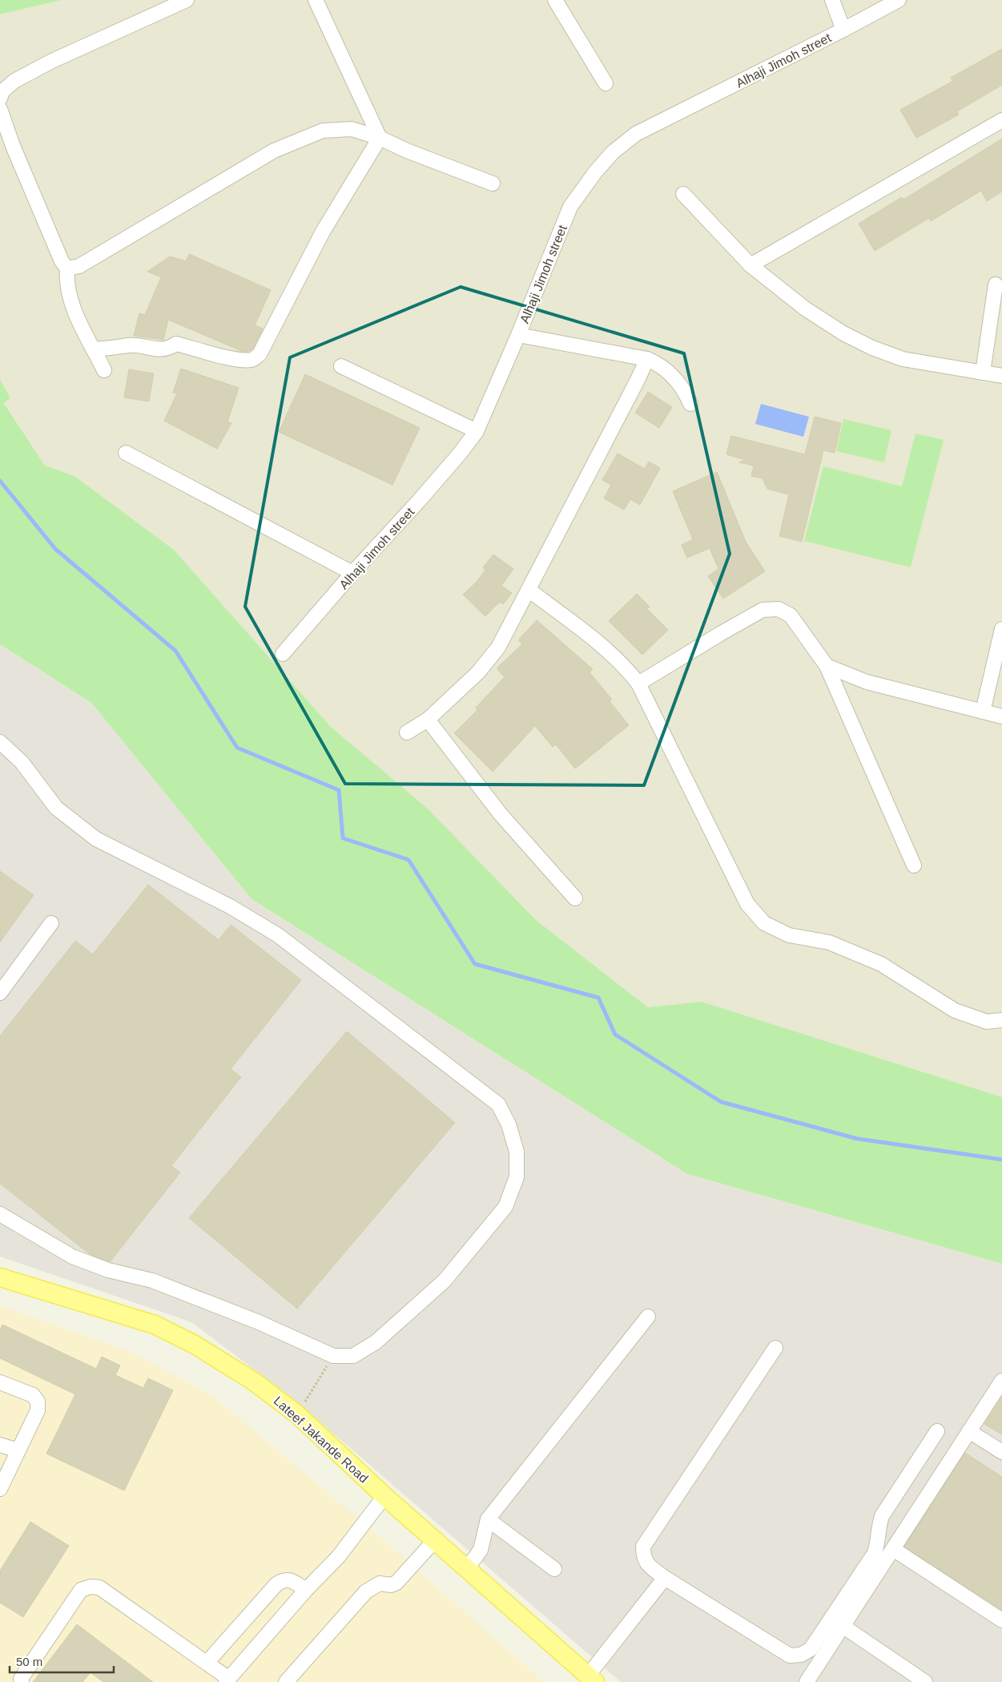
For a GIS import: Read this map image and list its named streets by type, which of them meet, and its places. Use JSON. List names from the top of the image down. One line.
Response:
{"streets":{"main road":["Lateef Jakande Road"],"street":["Alhaji Jimoh street"]},"scale_bar":"50 m"}
